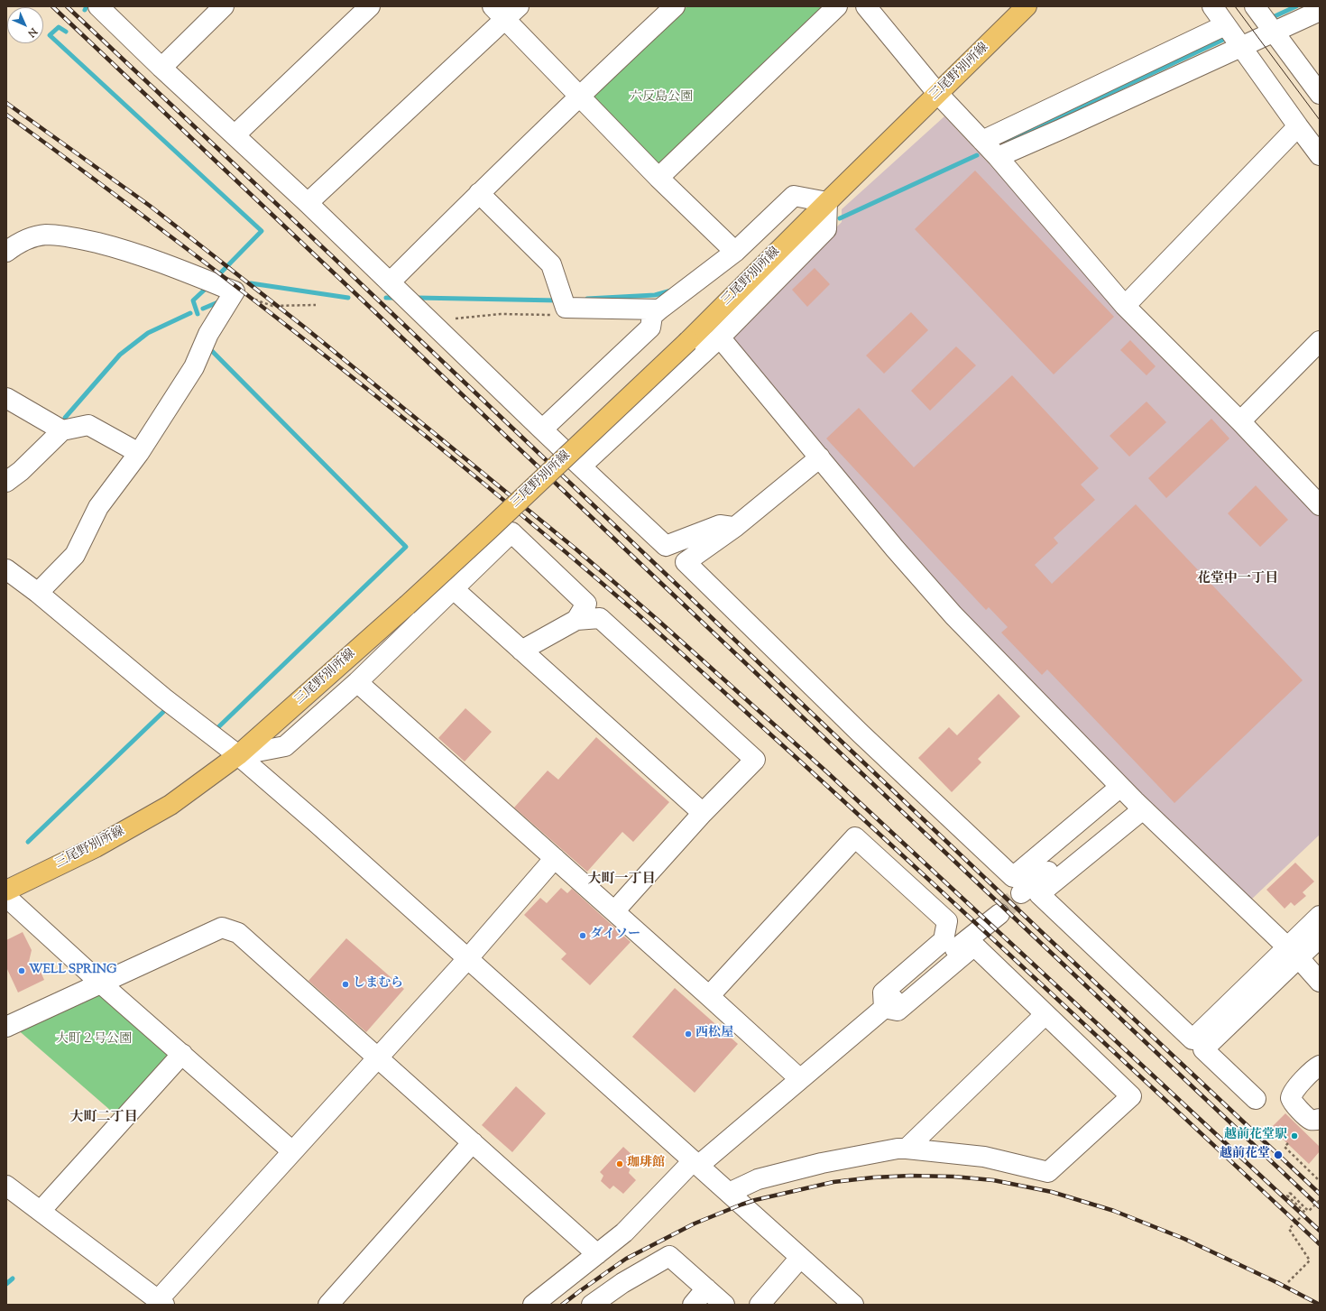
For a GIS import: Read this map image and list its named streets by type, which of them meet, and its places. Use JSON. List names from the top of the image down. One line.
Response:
{"streets":{"main road":["三尾野別所線"]},"districts":["花堂中一丁目","大町一丁目","大町二丁目"],"parks":["六反島公園","大町２号公園"],"places":["ダイソー","WELL SPRING","しまむら","西松屋","越前花堂駅","越前花堂","珈琲館"],"north":"bottom right"}
